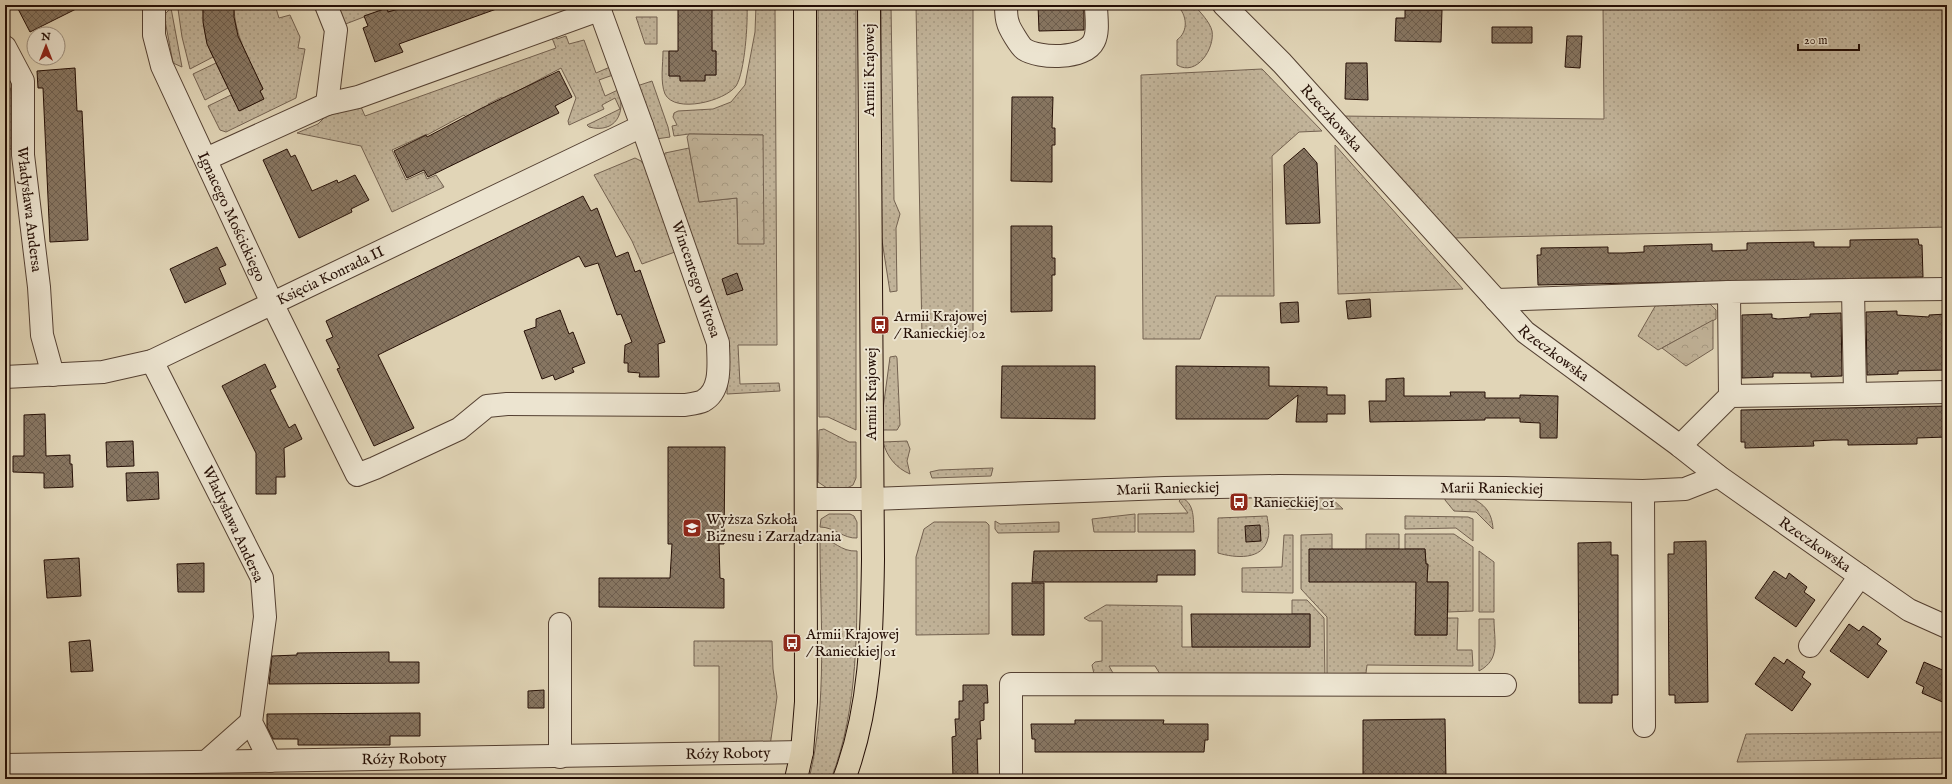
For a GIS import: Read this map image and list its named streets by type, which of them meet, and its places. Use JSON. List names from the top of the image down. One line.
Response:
{"streets":{"main road":["Armii Krajowej"],"street":["Rzeczkowska","Władysława Andersa","Ignacego Mościckiego","Księcia Konrada II","Wincentego Witosa","Marii Ranieckiej","Róży Roboty"]},"crossings":[["Armii Krajowej","Marii Ranieckiej"],["Rzeczkowska","Marii Ranieckiej"],["Władysława Andersa","Księcia Konrada II"],["Ignacego Mościckiego","Księcia Konrada II"],["Ignacego Mościckiego","Wincentego Witosa"],["Księcia Konrada II","Wincentego Witosa"]],"places":{"bus stop":["Armii Krajowej / Ranieckiej 02","Ranieckiej 01","Armii Krajowej / Ranieckiej 01"],"school or university":["Wyższa Szkoła Biznesu i Zarządzania"]},"scale_bar":"20 m","north":"top"}
